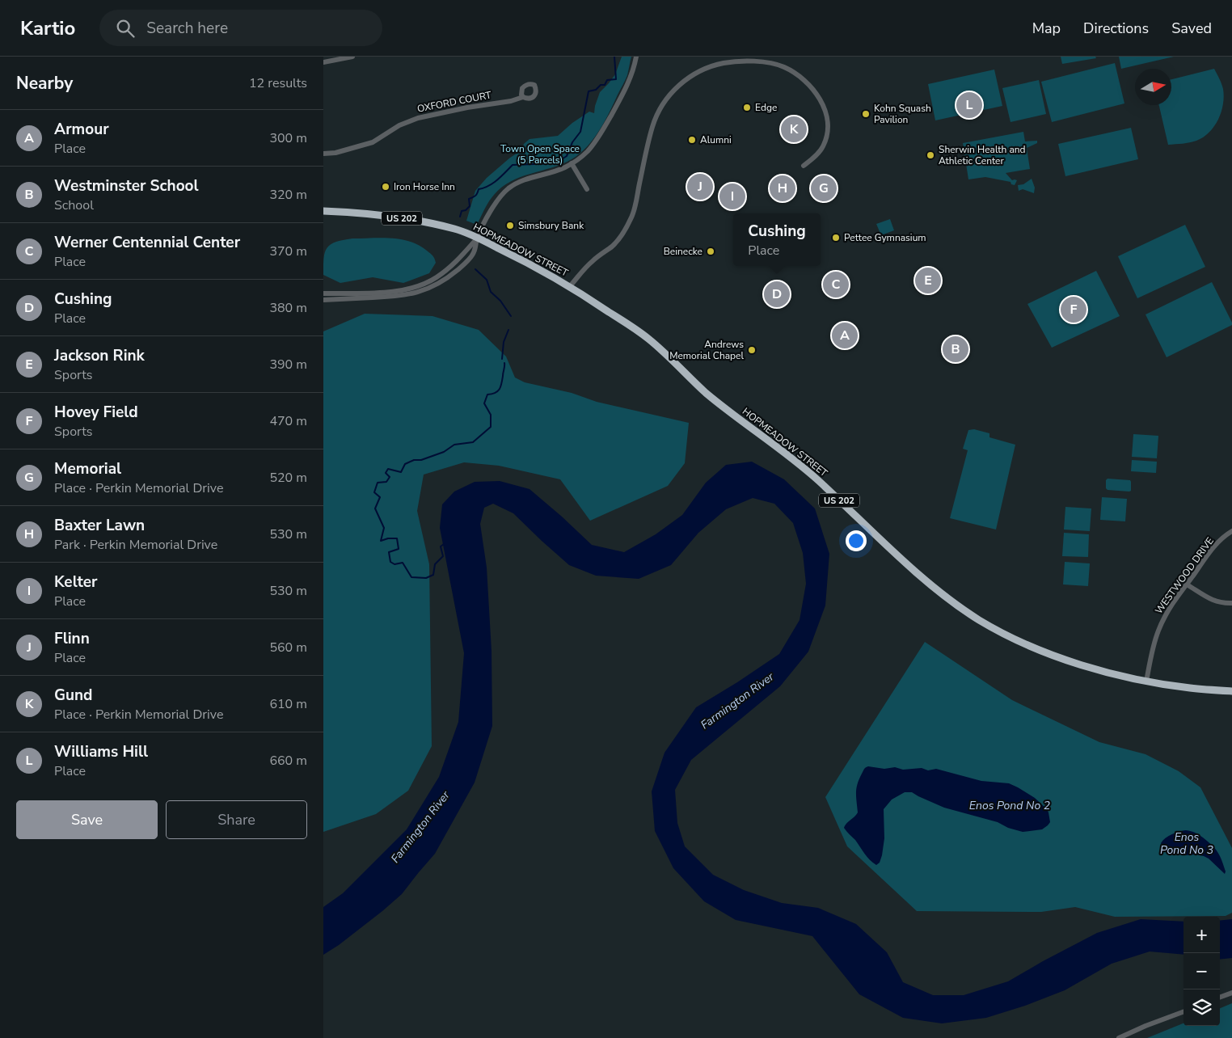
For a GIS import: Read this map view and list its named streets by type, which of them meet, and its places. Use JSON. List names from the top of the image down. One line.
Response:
{"streets":{"highway":["US 202","HOPMEADOW STREET"],"street":["OXFORD COURT","WESTWOOD DRIVE"]},"crossings":[["HOPMEADOW STREET","WESTWOOD DRIVE"]],"water":["Farmington River","Enos Pond No 2","Enos Pond No 3"],"parks":["Town Open Space (5 Parcels)"],"places":["Edge","Kohn Squash Pavilion","Alumni","Sherwin Health and Athletic Center","Iron Horse Inn","Simsbury Bank","Pettee Gymnasium","Beinecke","Andrews Memorial Chapel"],"north":"right","page":{"header":"Kartio","search":"Search here","nav":["Map","Directions","Saved"],"heading":["Nearby","12 results"],"pins":["L","K","J","G","H","I","E","C","D","F","A","B"],"list":[{"mark":"A","name":"Armour","note":"Place","value":"300 m"},{"mark":"B","name":"Westminster School","note":"School","value":"320 m"},{"mark":"C","name":"Werner Centennial Center","note":"Place","value":"370 m"},{"mark":"D","name":"Cushing","note":"Place","value":"380 m"},{"mark":"E","name":"Jackson Rink","note":"Sports","value":"390 m"},{"mark":"F","name":"Hovey Field","note":"Sports","value":"470 m"},{"mark":"G","name":"Memorial","note":"Place · Perkin Memorial Drive","value":"520 m"},{"mark":"H","name":"Baxter Lawn","note":"Park · Perkin Memorial Drive","value":"530 m"},{"mark":"I","name":"Kelter","note":"Place","value":"530 m"},{"mark":"J","name":"Flinn","note":"Place","value":"560 m"},{"mark":"K","name":"Gund","note":"Place · Perkin Memorial Drive","value":"610 m"},{"mark":"L","name":"Williams Hill","note":"Place","value":"660 m"}],"popup":["Cushing","Place"],"buttons":["Save","Share"],"map_buttons":["+","−"]}}
